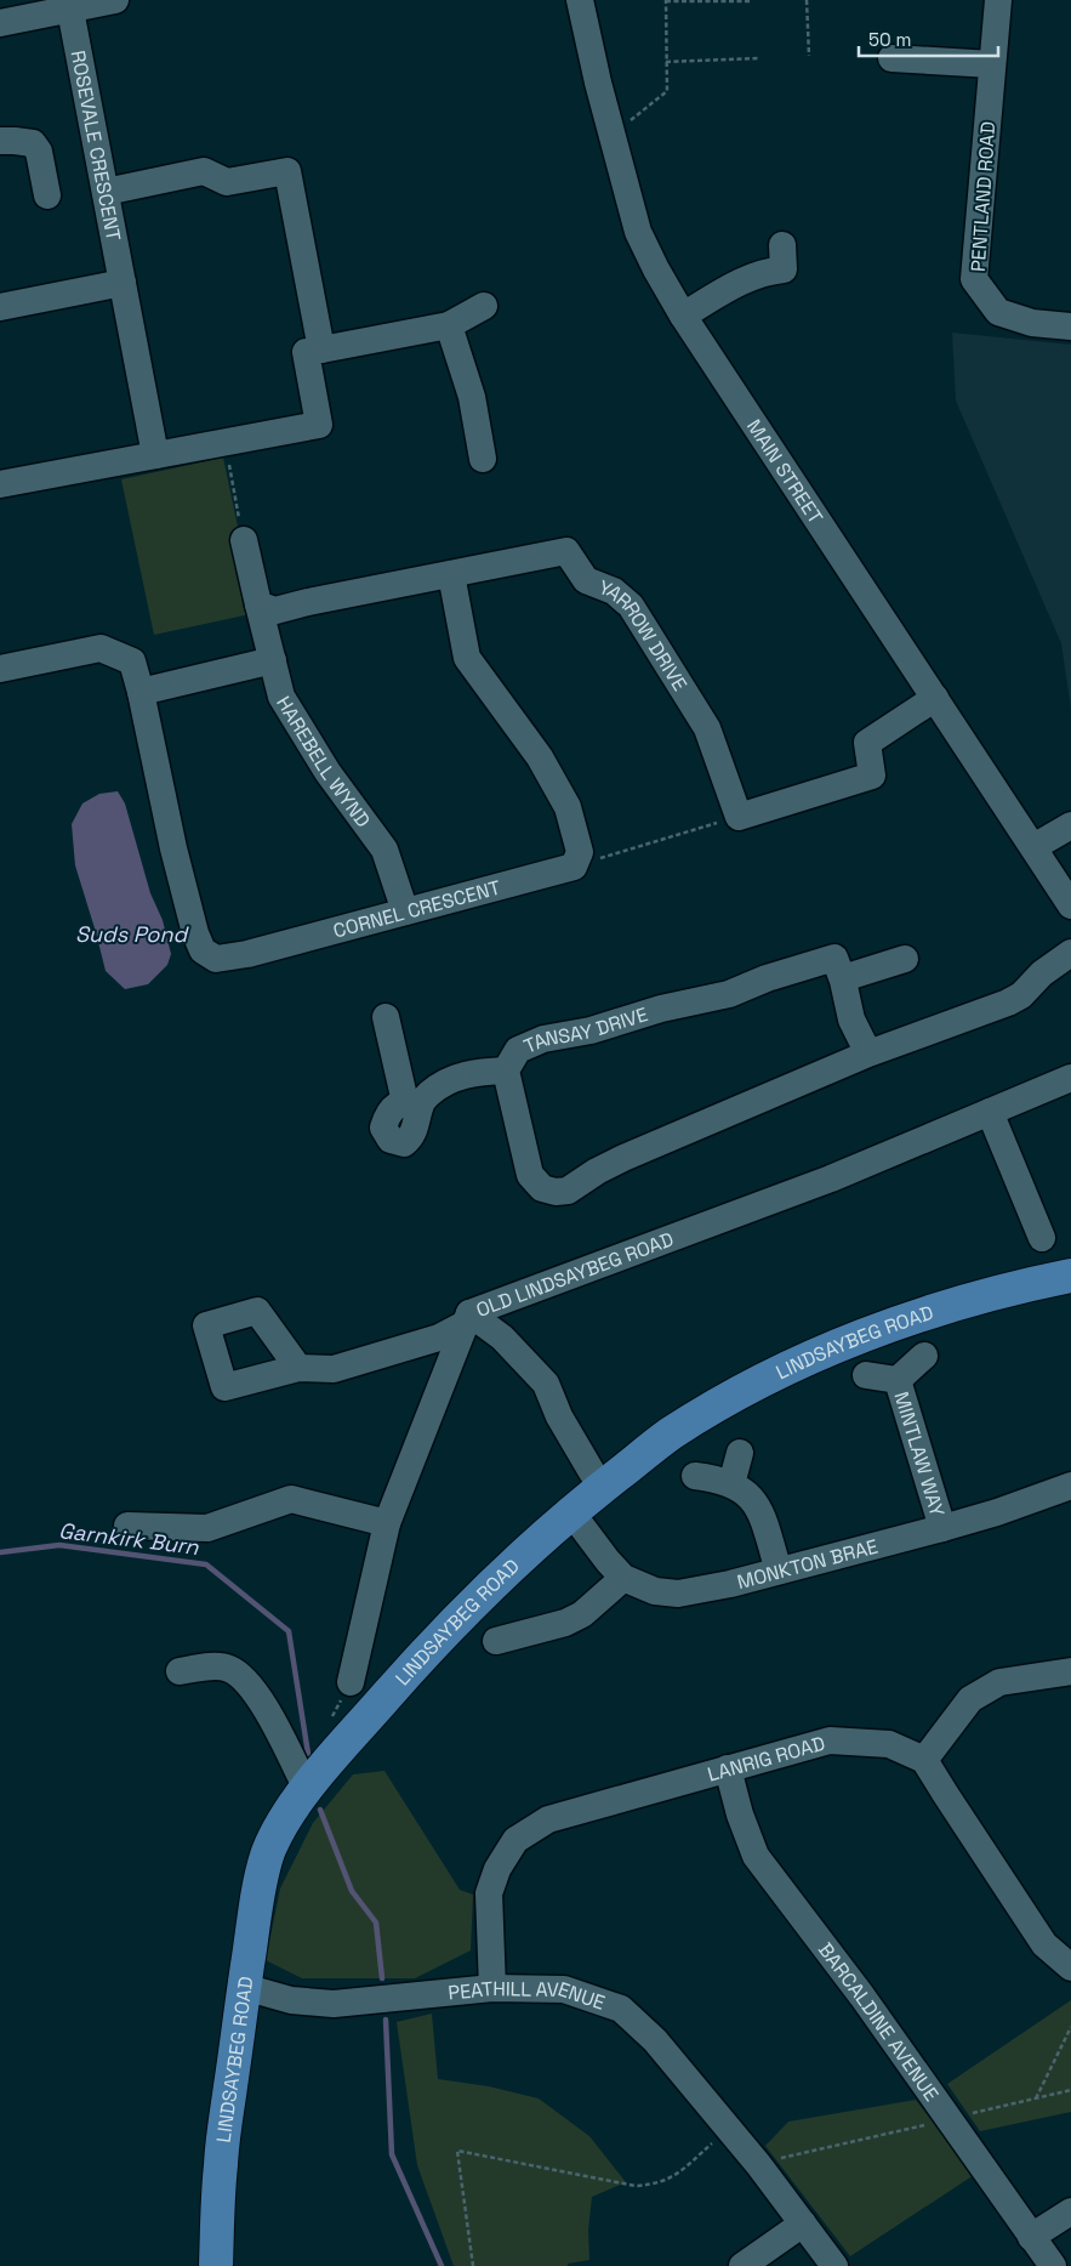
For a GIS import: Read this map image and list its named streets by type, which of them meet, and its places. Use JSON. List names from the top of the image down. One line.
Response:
{"streets":{"main road":["LINDSAYBEG ROAD"],"street":["ROSEVALE CRESCENT","PENTLAND ROAD","MAIN STREET","YARROW DRIVE","HAREBELL WYND","CORNEL CRESCENT","TANSAY DRIVE","OLD LINDSAYBEG ROAD","MINTLAW WAY","MONKTON BRAE","LANRIG ROAD","PEATHILL AVENUE","BARCALDINE AVENUE"]},"crossings":[["YARROW DRIVE","HAREBELL WYND"],["HAREBELL WYND","CORNEL CRESCENT"],["LINDSAYBEG ROAD","MONKTON BRAE"],["LINDSAYBEG ROAD","PEATHILL AVENUE"],["MINTLAW WAY","MONKTON BRAE"],["LANRIG ROAD","PEATHILL AVENUE"],["LANRIG ROAD","BARCALDINE AVENUE"]],"water":["Suds Pond","Garnkirk Burn"],"scale_bar":"50 m"}
